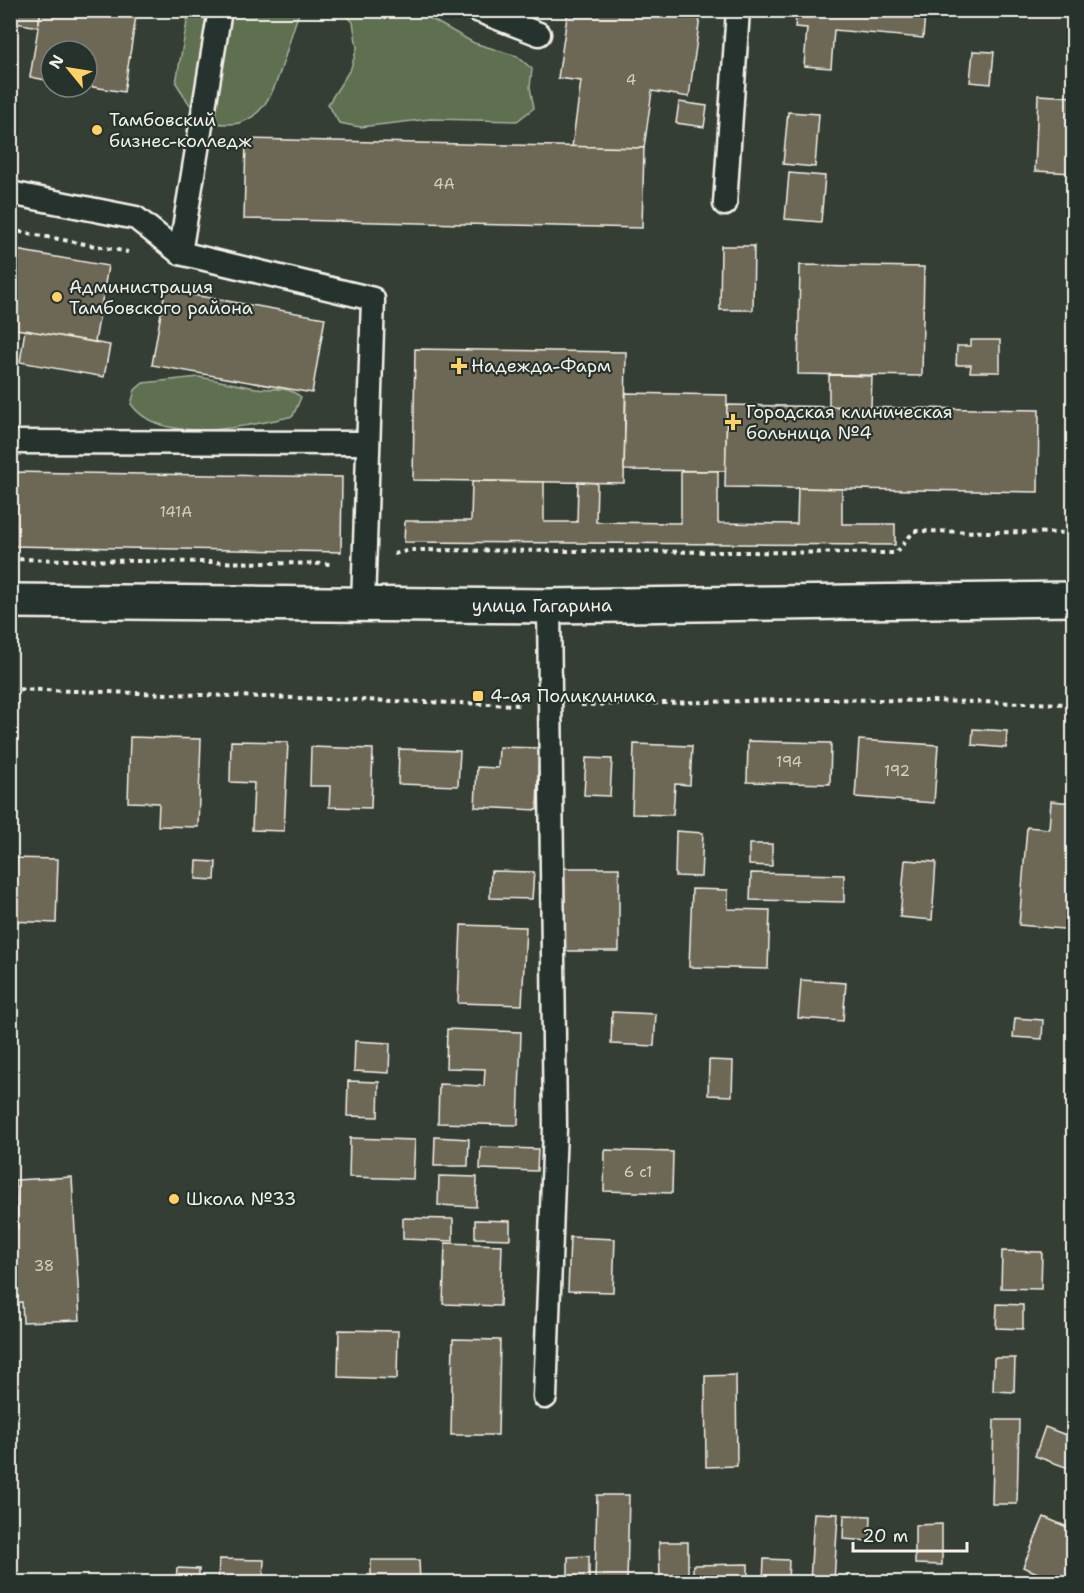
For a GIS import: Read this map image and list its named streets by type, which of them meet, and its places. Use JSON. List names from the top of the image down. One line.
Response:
{"streets":{"main road":["улица Гагарина"]},"places":{"other":["Тамбовский бизнес-колледж","Администрация Тамбовского района","Школа №33"],"health":["Надежда-Фарм","Городская клиническая больница №4"],"transit":["4-ая Поликлиника"]},"house_numbers":["4","4А","141А","194","192","6 с1","38"],"scale_bar":"20 m","north":"top left"}
